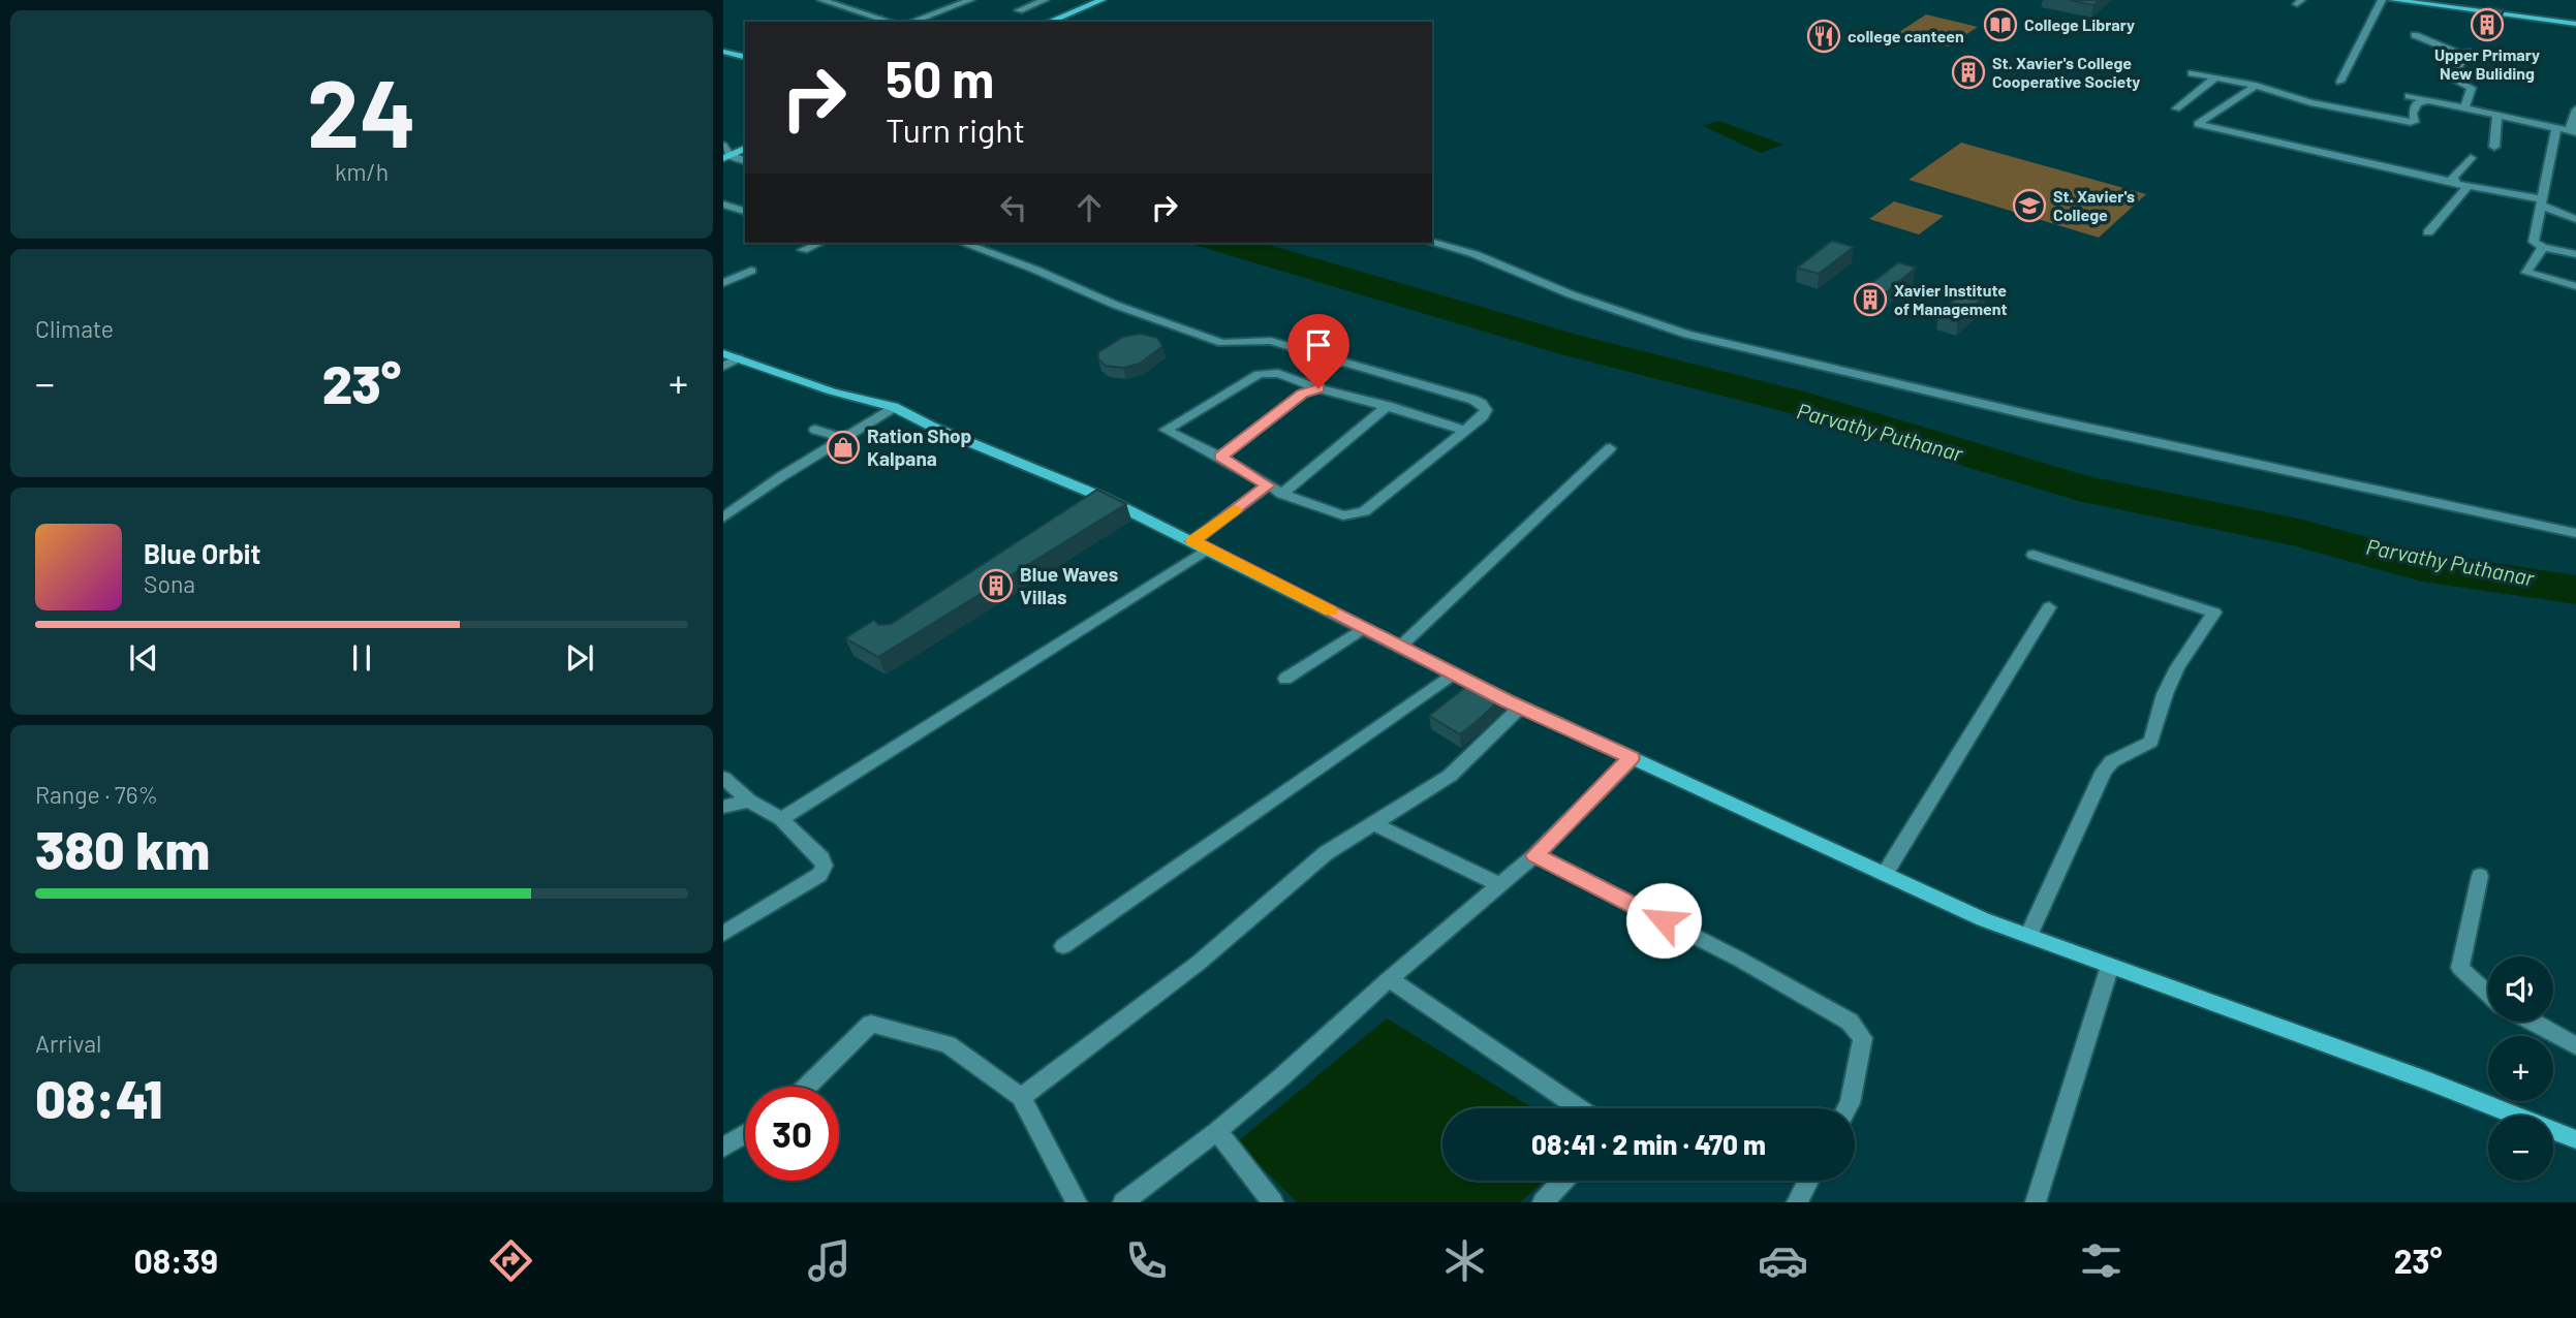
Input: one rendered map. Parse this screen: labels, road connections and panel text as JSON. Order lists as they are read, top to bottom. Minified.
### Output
{"water":["Parvathy Puthanar"],"places":{"library":["College Library"],"building":["Upper Primary New Buliding","St. Xavier's College Cooperative Society","Xavier Institute of Management","Blue Waves Villas"],"restaurant":["college canteen"],"school or university":["St. Xavier's College"],"shop":["Ration Shop Kalpana"]},"page":{"tile":[["24","km/h"],"Climate",["Range · 76%","380 km"],["Arrival","08:41"]],"turn":["50 m","Turn right"],"heat":["−","23°","+"],"song":["Blue Orbit","Sona"],"map_buttons":["+","−"],"limit":"30","trip":"08:41 · 2 min · 470 m","tabs":["08:39","23°"]}}
